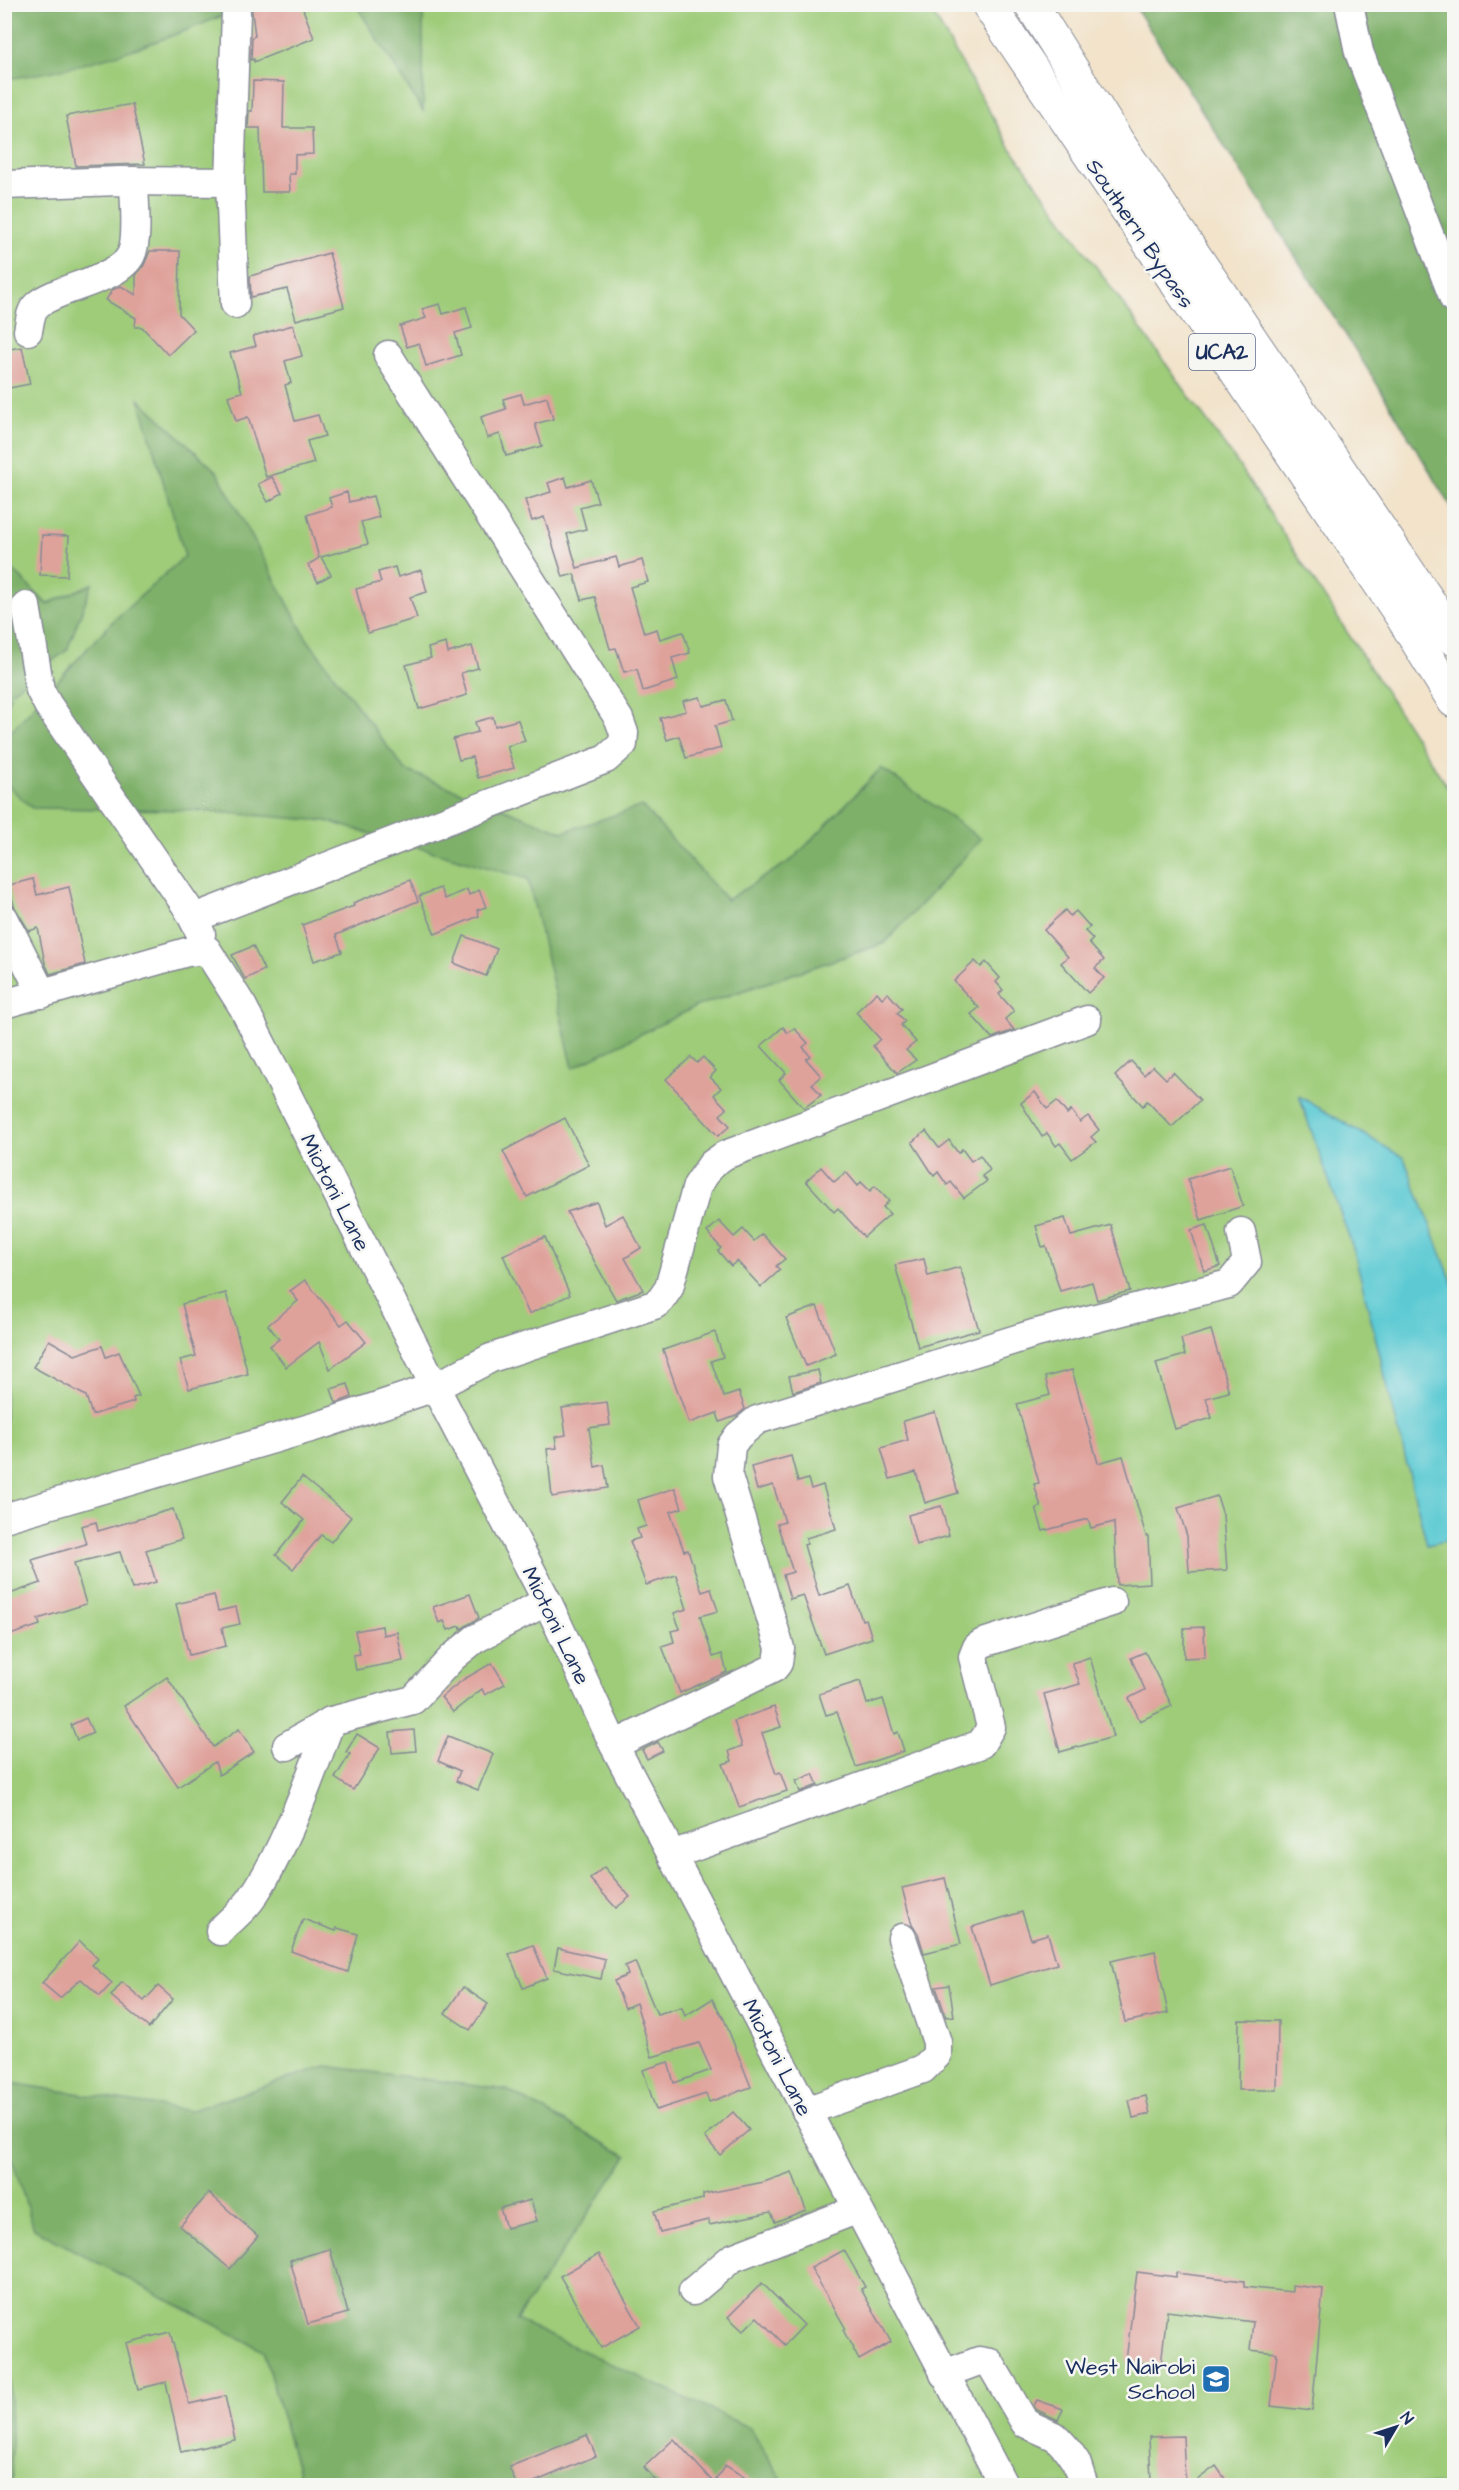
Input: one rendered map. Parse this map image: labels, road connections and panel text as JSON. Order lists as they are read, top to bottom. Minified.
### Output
{"streets":{"highway":["Southern Bypass","UCA2"],"street":["Miotoni Lane"]},"places":{"school or university":["West Nairobi School"]},"north":"top right"}
